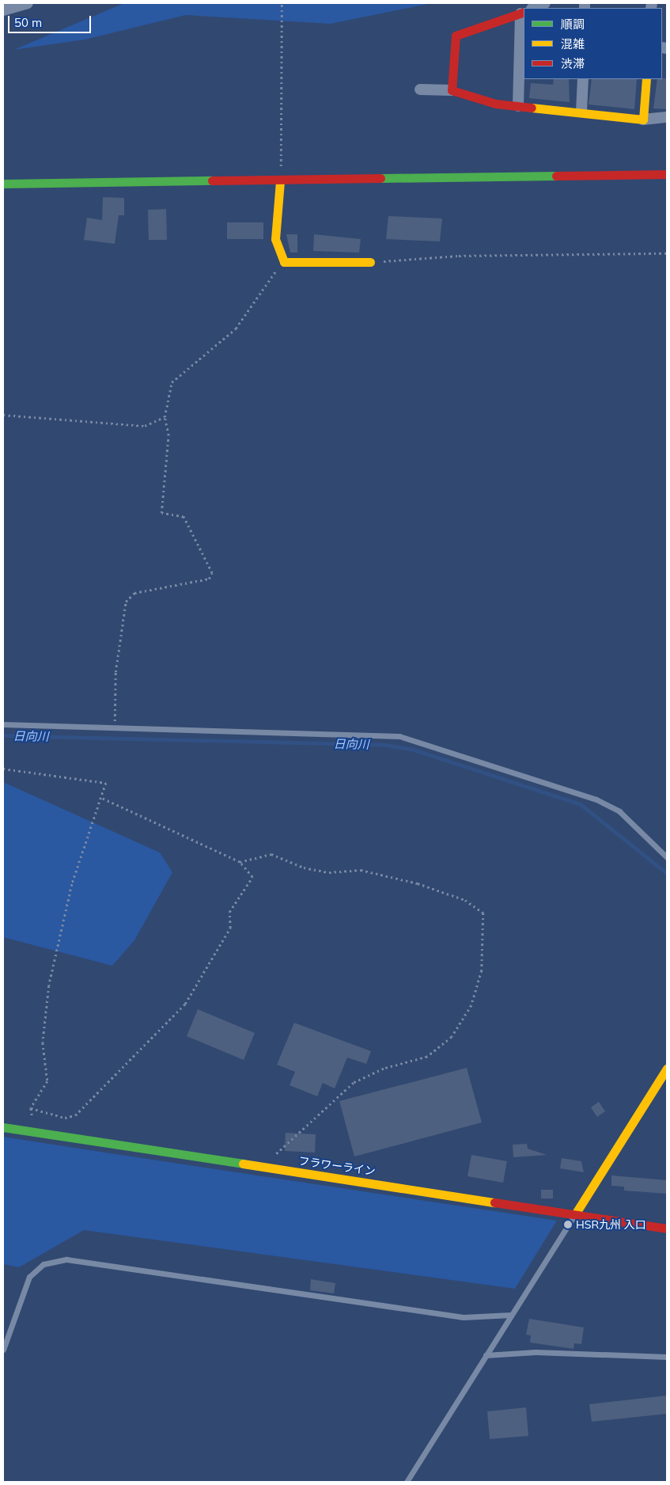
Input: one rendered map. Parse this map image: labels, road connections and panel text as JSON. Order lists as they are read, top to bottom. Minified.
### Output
{"streets":{"street":["フラワーライン"]},"water":["日向川"],"places":["HSR九州 入口"],"legend":["順調","混雑","渋滞"],"scale_bar":"50 m"}
